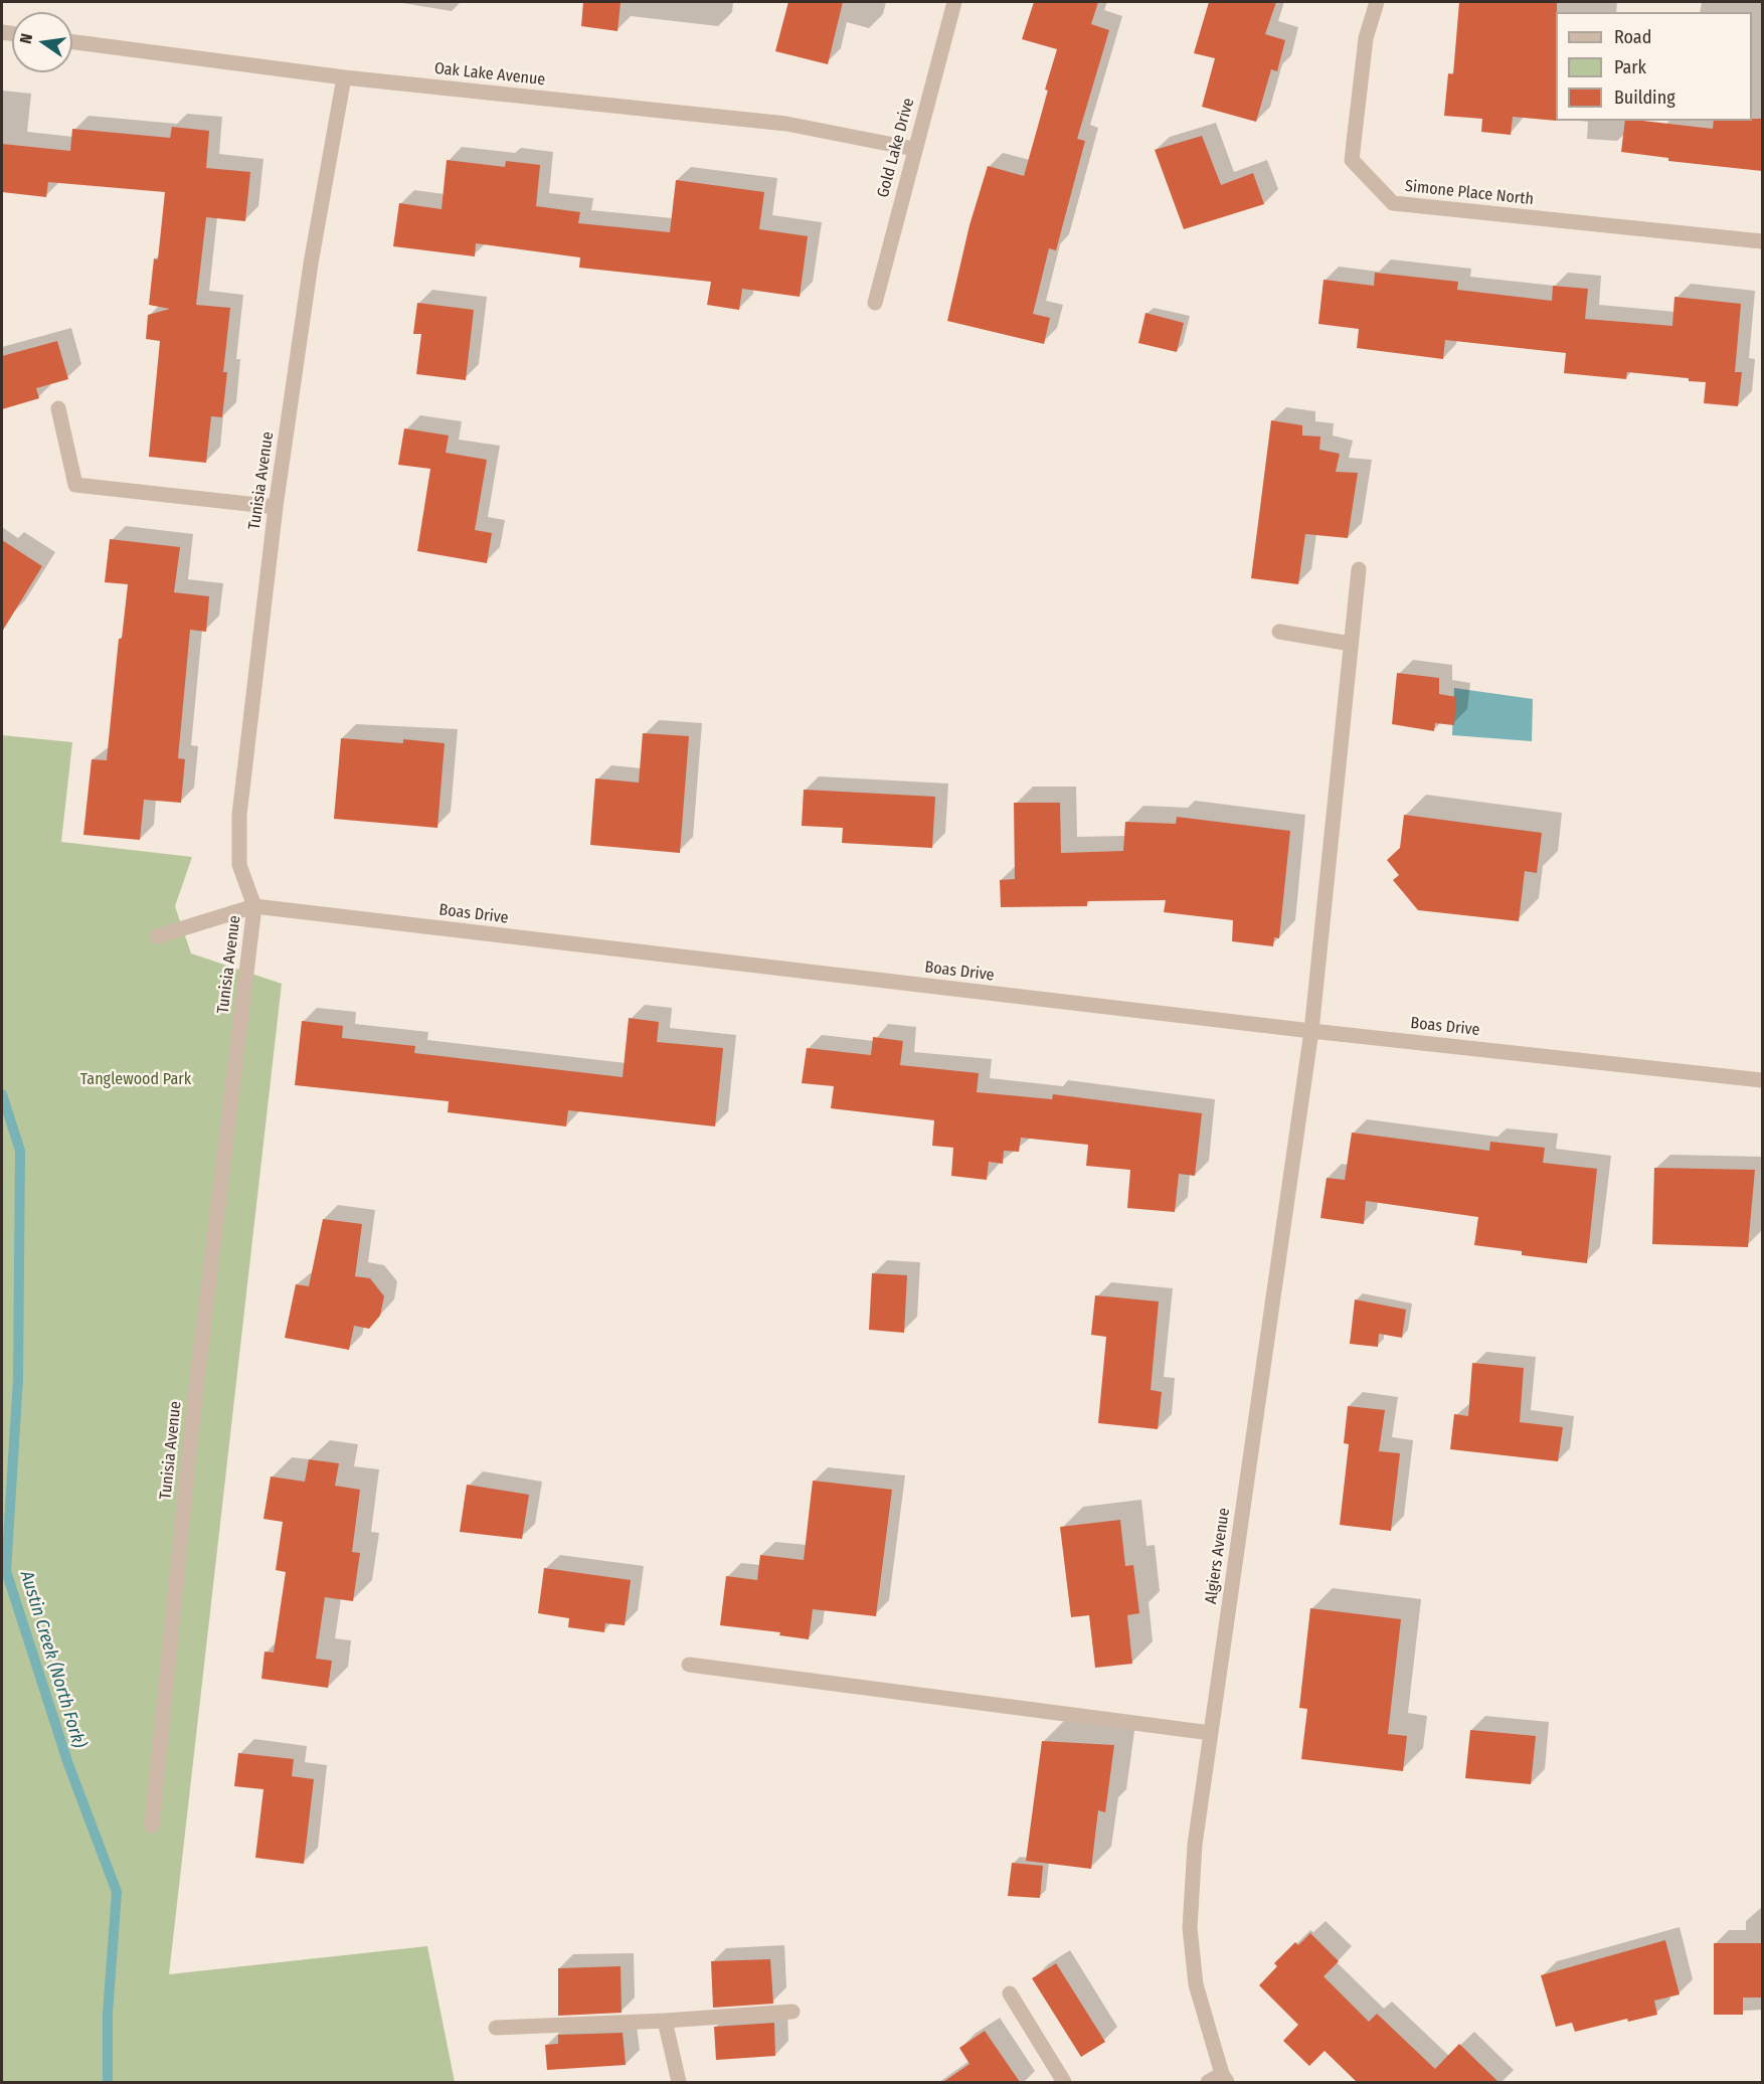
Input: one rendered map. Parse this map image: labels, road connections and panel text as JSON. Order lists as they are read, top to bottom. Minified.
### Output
{"streets":{"street":["Oak Lake Avenue","Gold Lake Drive","Simone Place North","Tunisia Avenue","Boas Drive","Algiers Avenue"]},"crossings":[["Oak Lake Avenue","Gold Lake Drive"],["Oak Lake Avenue","Tunisia Avenue"],["Tunisia Avenue","Boas Drive"],["Boas Drive","Algiers Avenue"]],"water":["Austin Creek (North Fork)"],"parks":["Tanglewood Park"],"legend":["Road","Park","Building"],"north":"left"}
